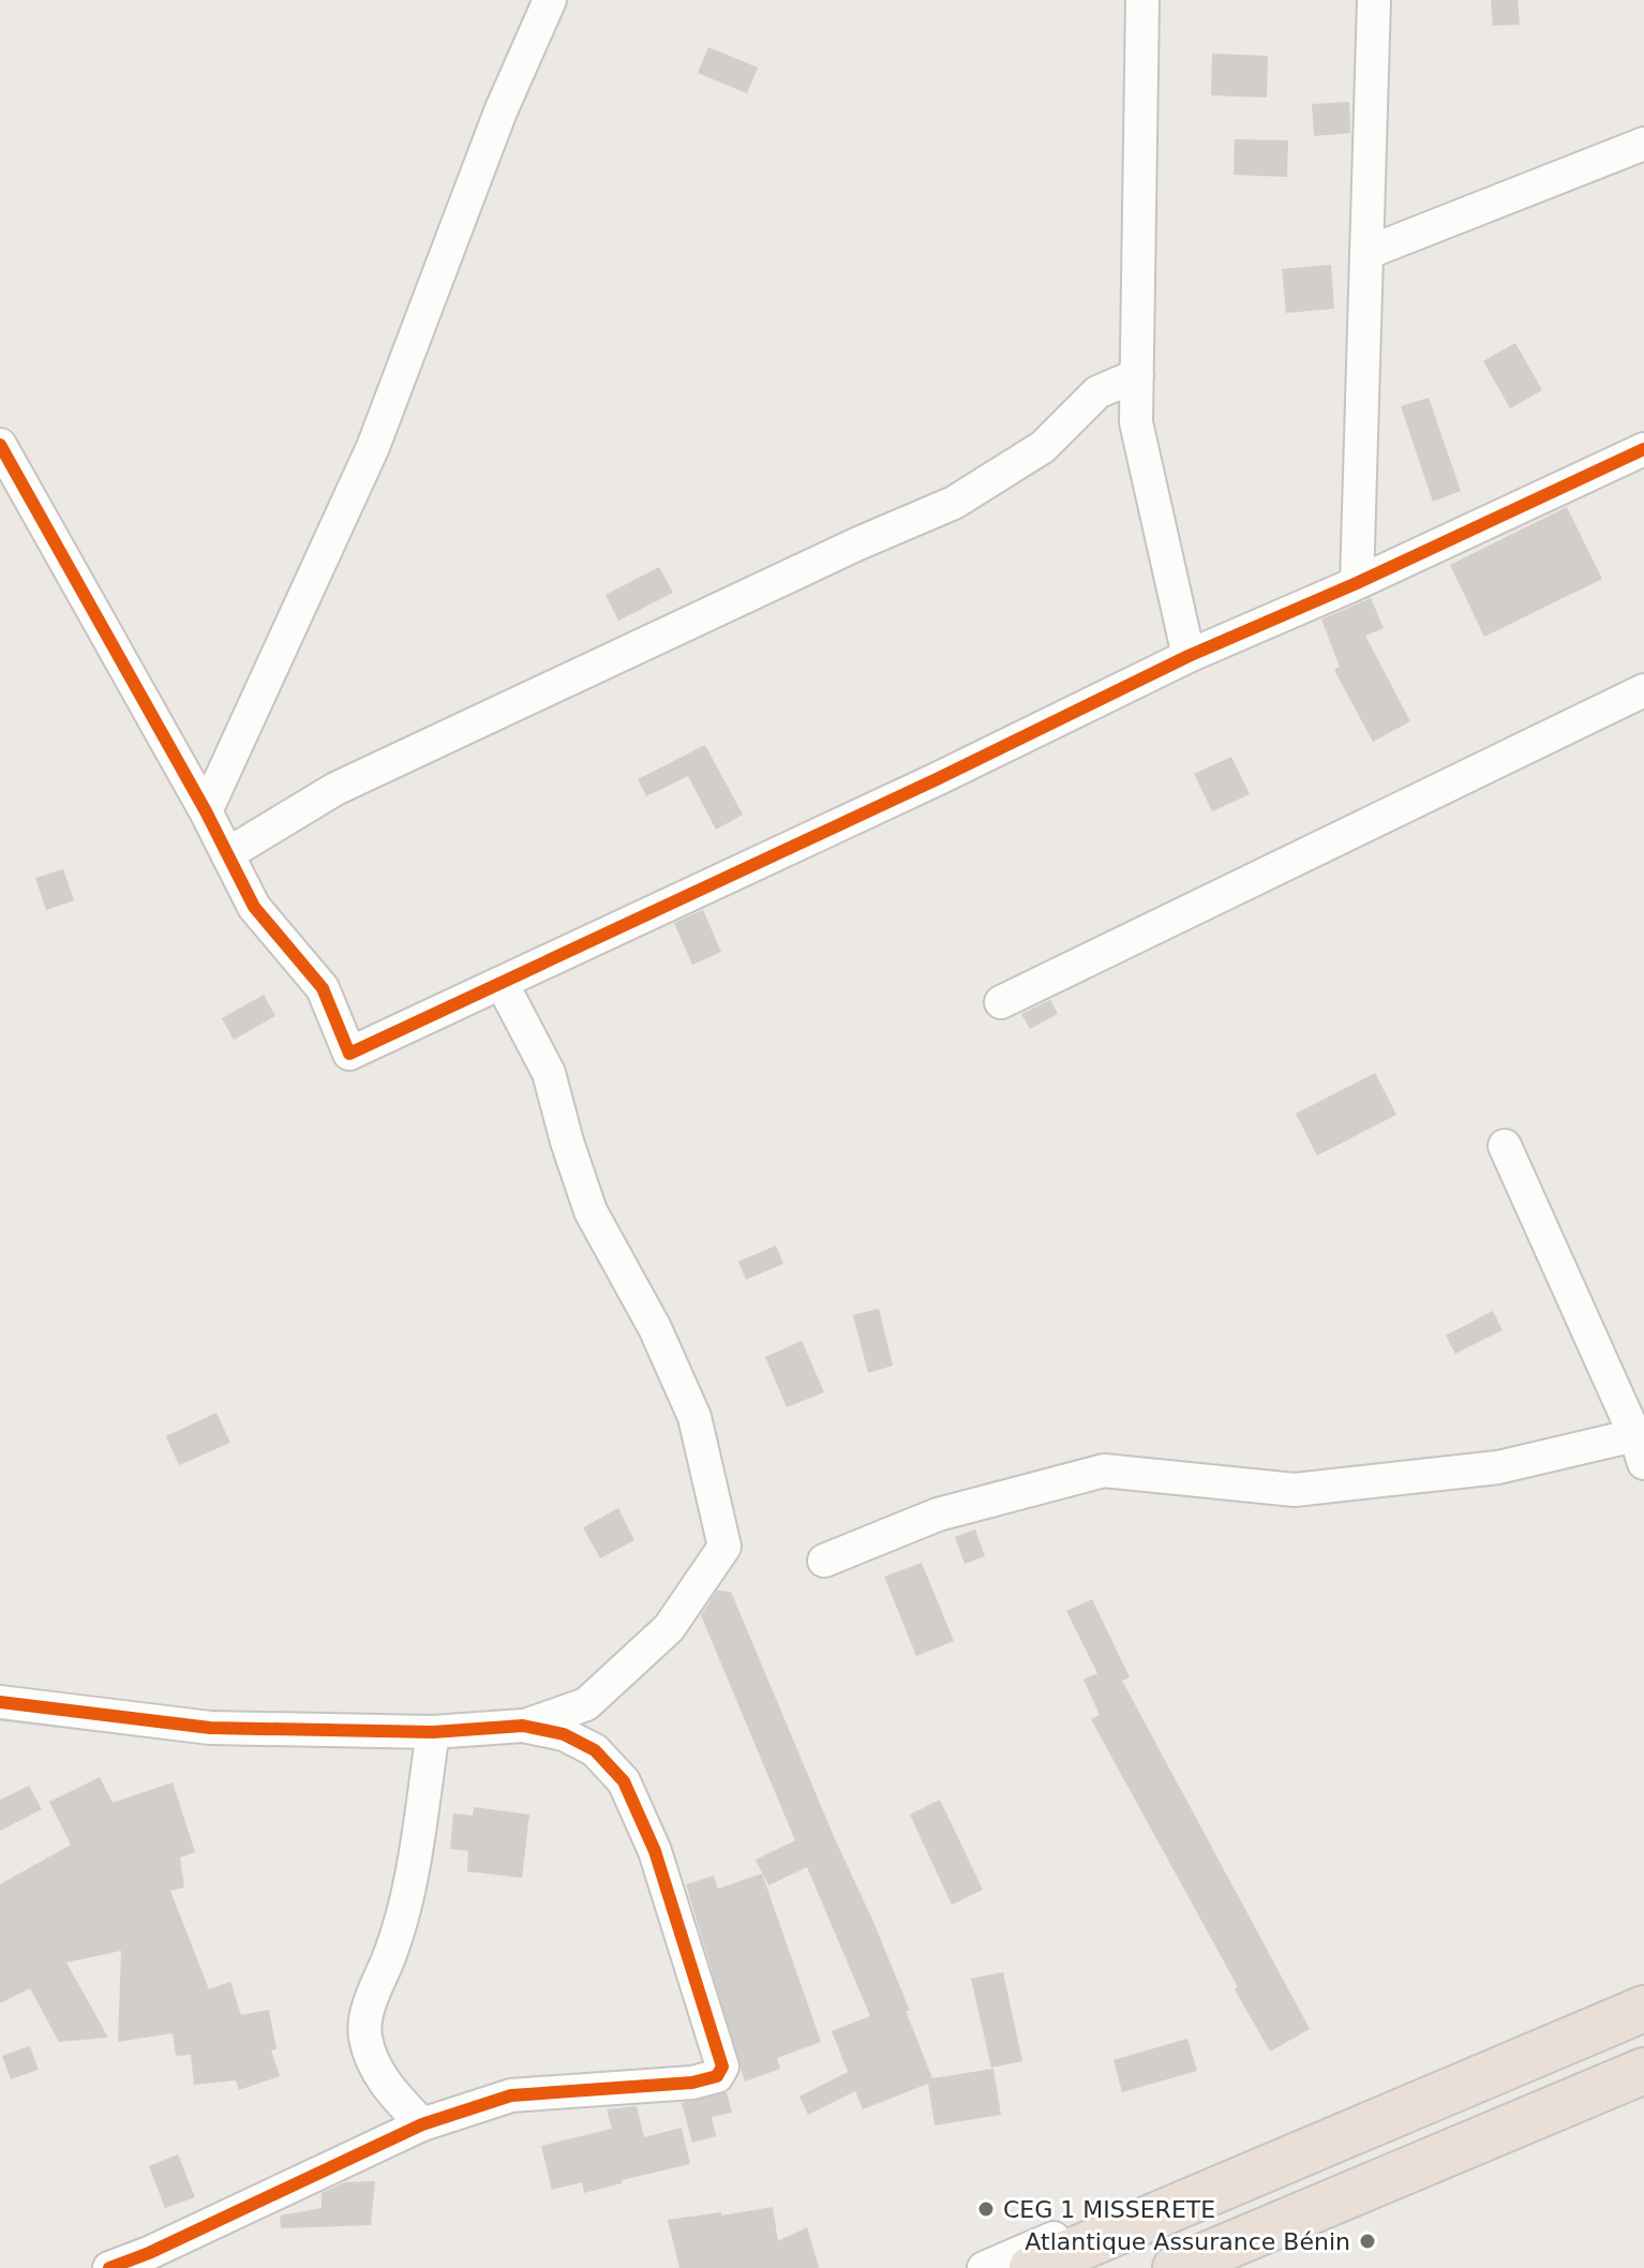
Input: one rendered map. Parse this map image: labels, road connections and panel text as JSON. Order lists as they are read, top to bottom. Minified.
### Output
{"places":["CEG 1 MISSERETE","Atlantique Assurance Bénin"]}
